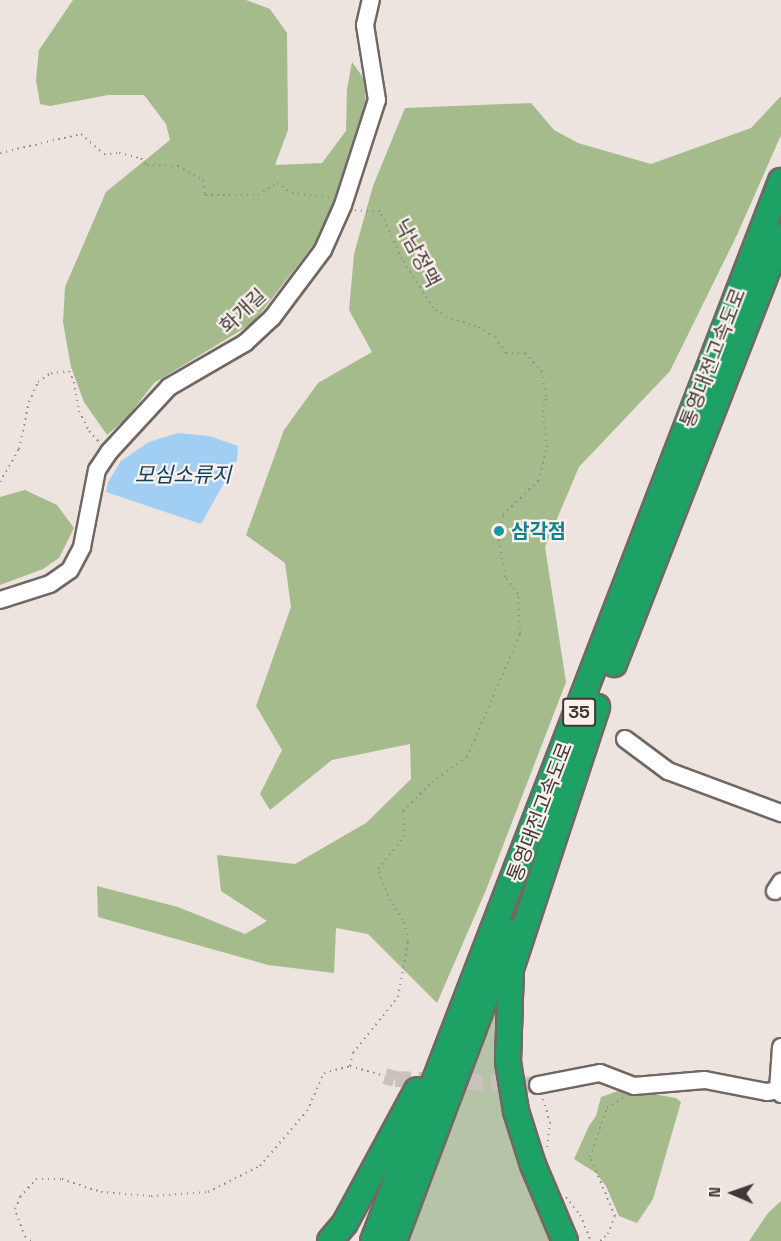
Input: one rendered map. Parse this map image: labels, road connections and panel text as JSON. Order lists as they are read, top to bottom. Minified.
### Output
{"streets":{"highway":["통영대전고속도로","35"],"street":["화개길"],"path":["낙남정맥"]},"crossings":[["낙남정맥","화개길"]],"water":["모심소류지"],"places":["삼각점"],"north":"left"}
